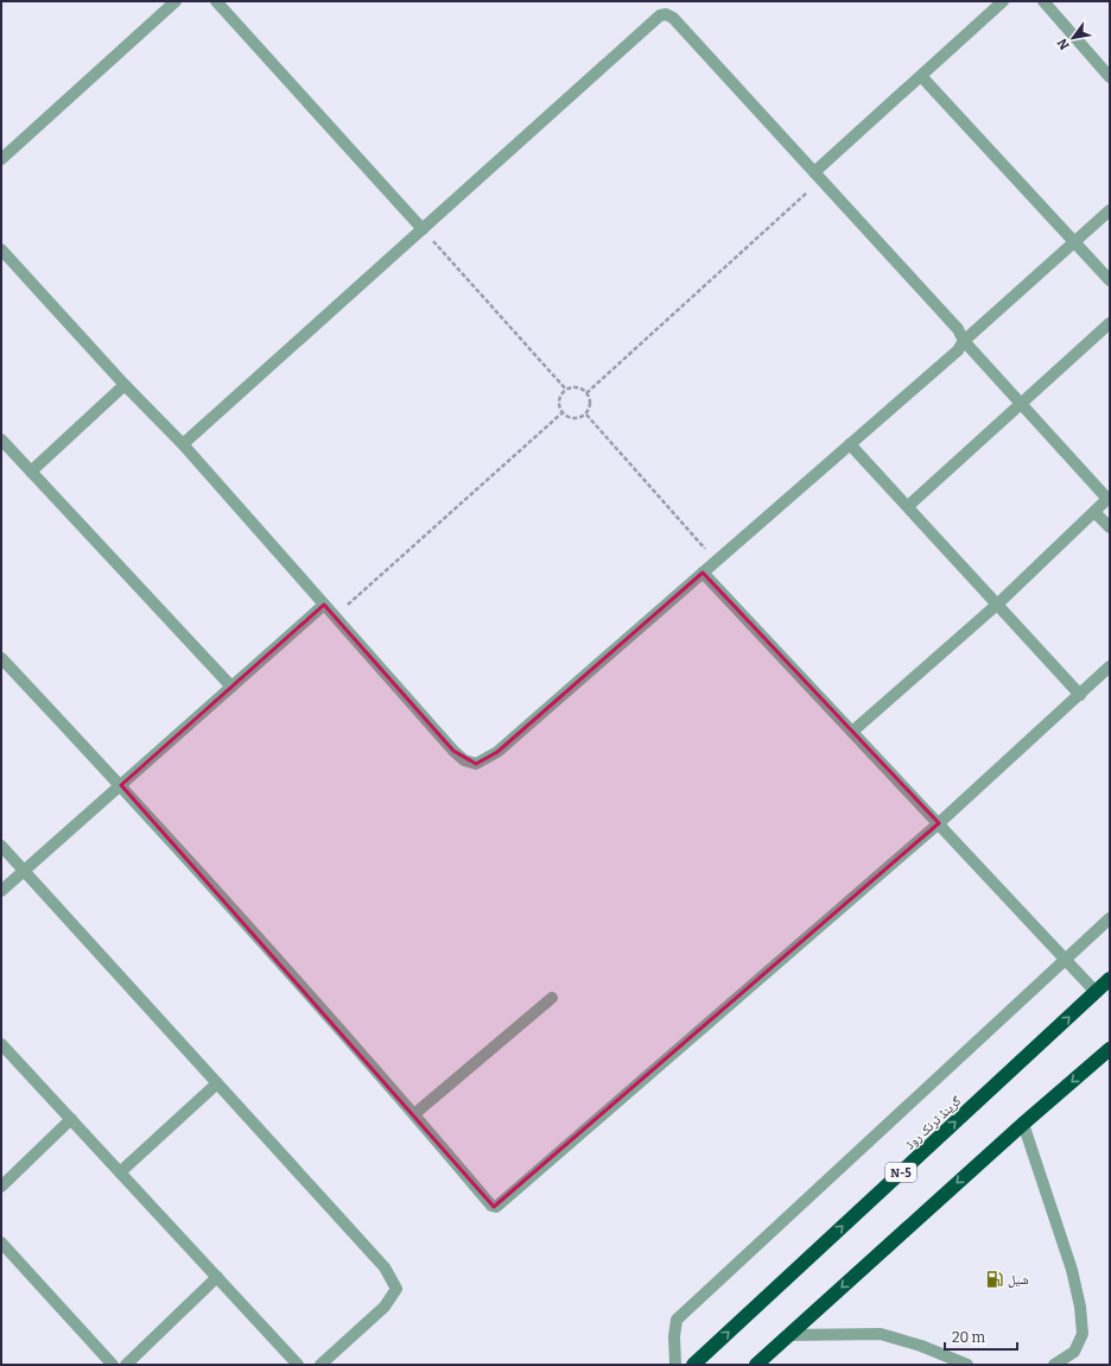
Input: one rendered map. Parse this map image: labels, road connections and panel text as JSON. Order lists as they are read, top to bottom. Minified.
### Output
{"streets":{"highway":["گرینڈ ٹرنک روڈ","N-5"]},"places":{"fuel station":["شیل"]},"scale_bar":"20 m","north":"bottom left"}
